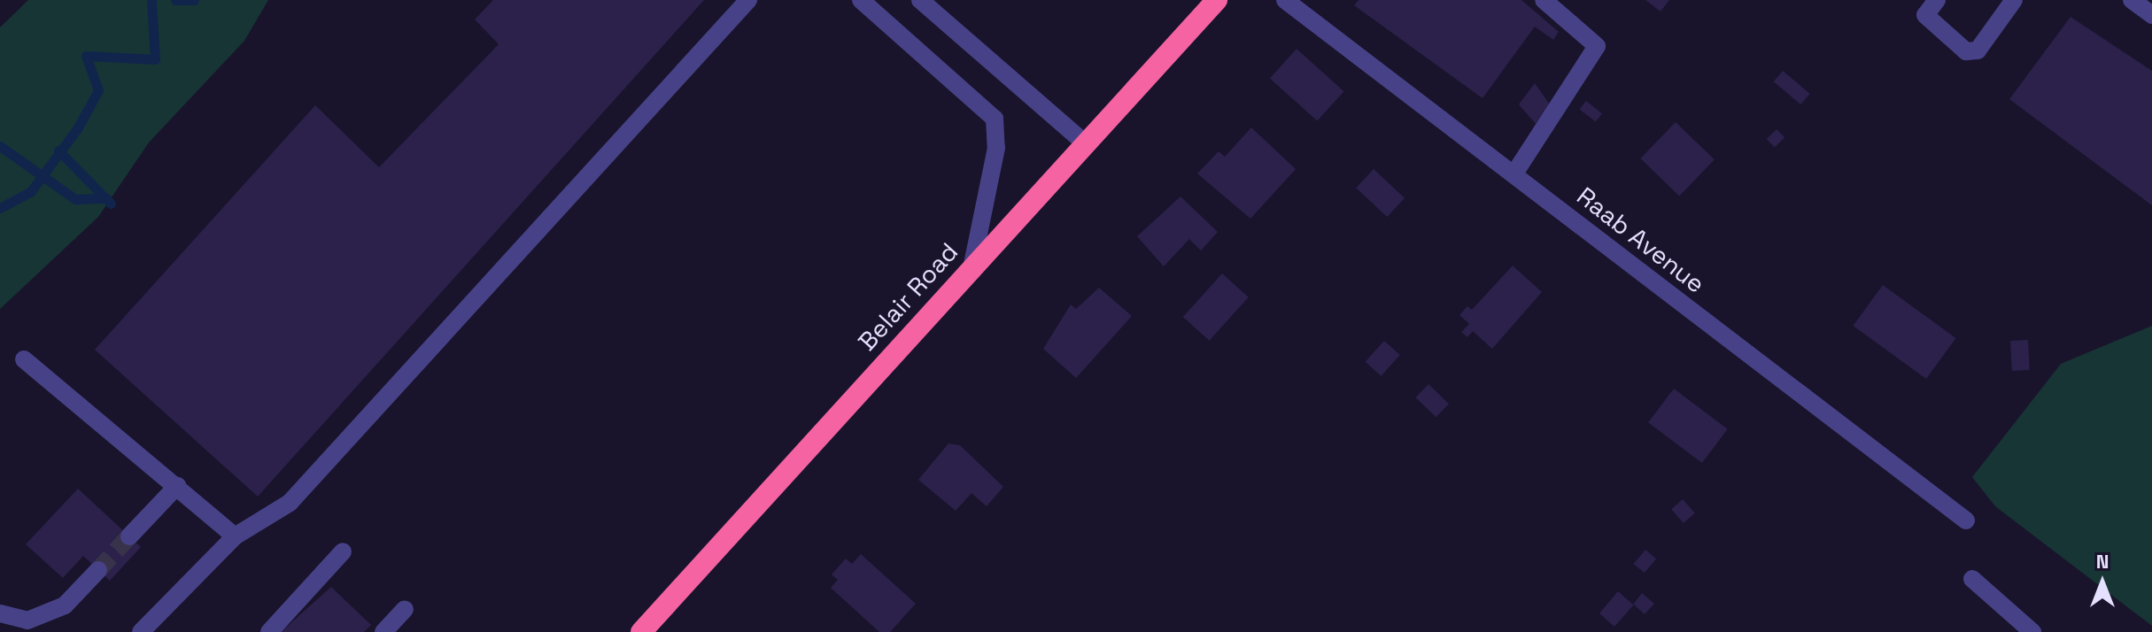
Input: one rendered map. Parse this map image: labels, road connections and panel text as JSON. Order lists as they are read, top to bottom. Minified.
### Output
{"streets":{"highway":["Belair Road"],"street":["Raab Avenue"]},"north":"top"}
